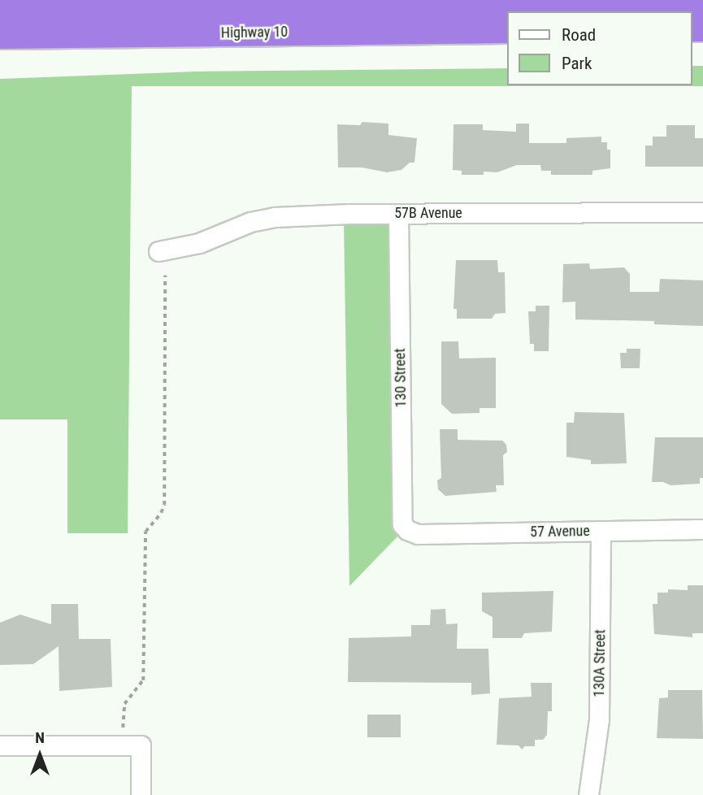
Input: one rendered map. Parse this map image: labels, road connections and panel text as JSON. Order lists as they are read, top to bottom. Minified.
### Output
{"streets":{"highway":["Highway 10"],"street":["57B Avenue","130 Street","57 Avenue","130A Street"]},"crossings":[["57B Avenue","130 Street"],["130 Street","57 Avenue"],["57 Avenue","130A Street"]],"legend":["Road","Park"],"north":"top"}
